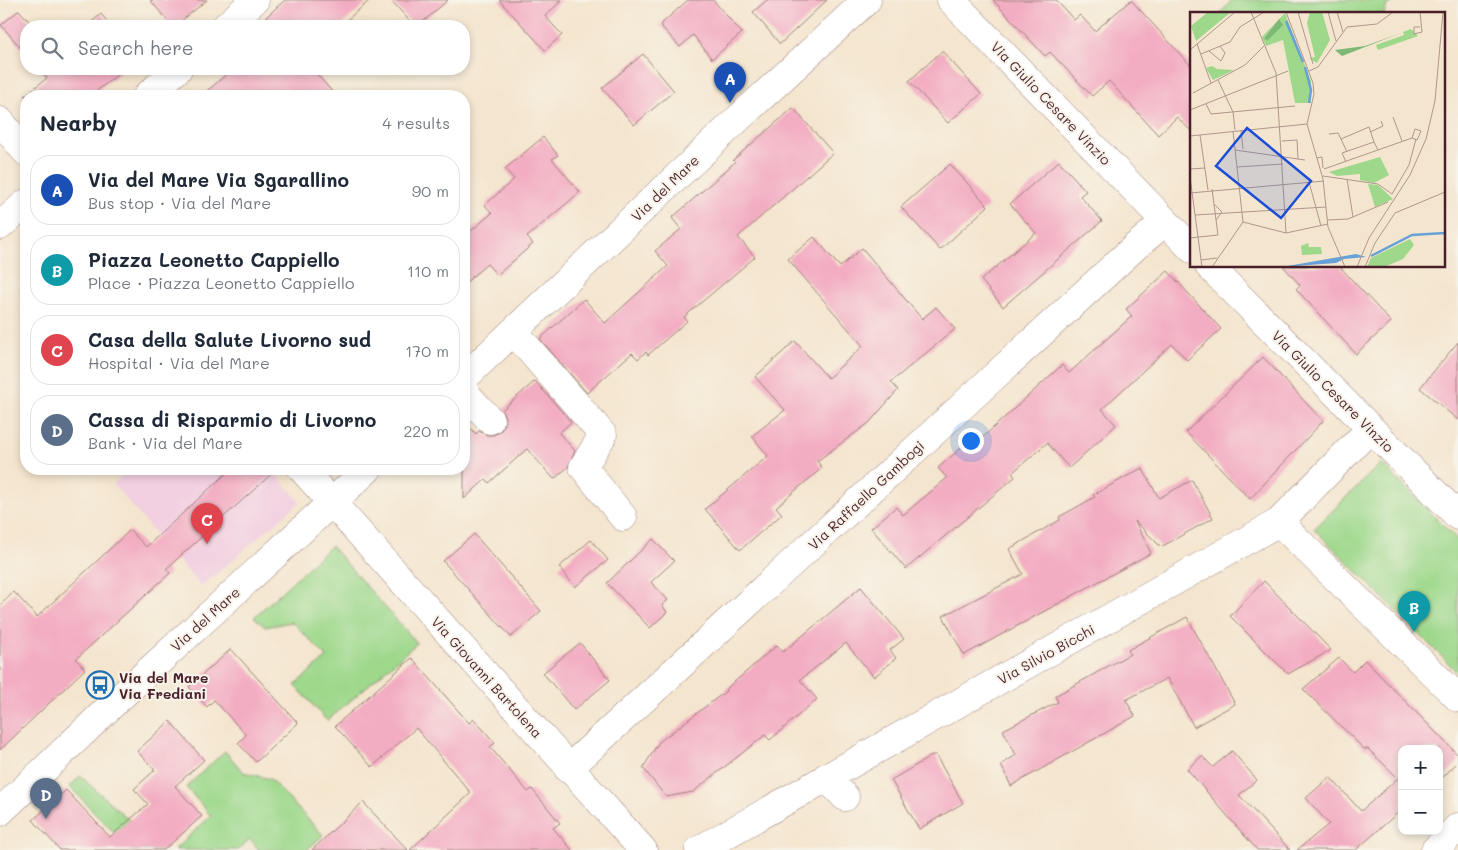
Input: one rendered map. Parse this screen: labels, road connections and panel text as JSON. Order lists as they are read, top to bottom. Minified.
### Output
{"streets":{"street":["Via Giulio Cesare Vinzio","Via del Mare","Via Raffaello Gambogi","Via Silvio Bicchi","Via Giovanni Bartolena"]},"crossings":[["Via Giulio Cesare Vinzio","Via Raffaello Gambogi"],["Via Giulio Cesare Vinzio","Via Silvio Bicchi"],["Via del Mare","Via Giovanni Bartolena"],["Via Raffaello Gambogi","Via Giovanni Bartolena"]],"places":{"bus stop":["Via del Mare Via Frediani"]},"page":{"search":"Search here","pins":["A","C","B","D"],"heading":["Nearby","4 results"],"list":[{"mark":"A","name":"Via del Mare Via Sgarallino","note":"Bus stop · Via del Mare","value":"90 m"},{"mark":"B","name":"Piazza Leonetto Cappiello","note":"Place · Piazza Leonetto Cappiello","value":"110 m"},{"mark":"C","name":"Casa della Salute Livorno sud","note":"Hospital · Via del Mare","value":"170 m"},{"mark":"D","name":"Cassa di Risparmio di Livorno","note":"Bank · Via del Mare","value":"220 m"}],"map_buttons":["+","−"]}}
